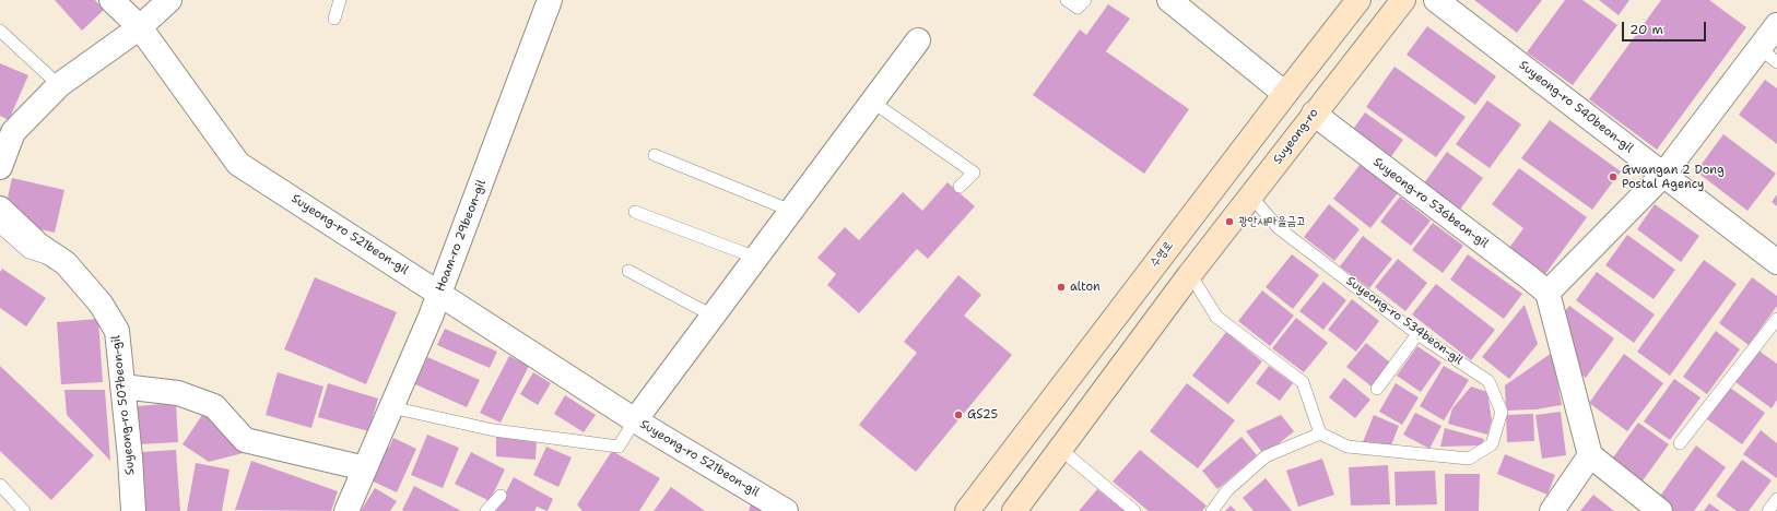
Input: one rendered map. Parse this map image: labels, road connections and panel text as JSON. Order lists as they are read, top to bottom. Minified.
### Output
{"streets":{"main road":["Suyeong-ro","수영로"],"street":["Suyeong-ro 540beon-gil","Suyeong-ro 536beon-gil","Suyeong-ro 521beon-gil","Hoam-ro 29beon-gil","Suyeong-ro 507beon-gil"],"lane":["Suyeong-ro 534beon-gil"]},"crossings":[["Suyeong-ro","Suyeong-ro 536beon-gil"],["Suyeong-ro","Suyeong-ro 534beon-gil"],["Suyeong-ro 521beon-gil","Hoam-ro 29beon-gil"]],"places":["Gwangan 2 Dong Postal Agency","광안새마을금고","alton","GS25"],"scale_bar":"20 m"}
